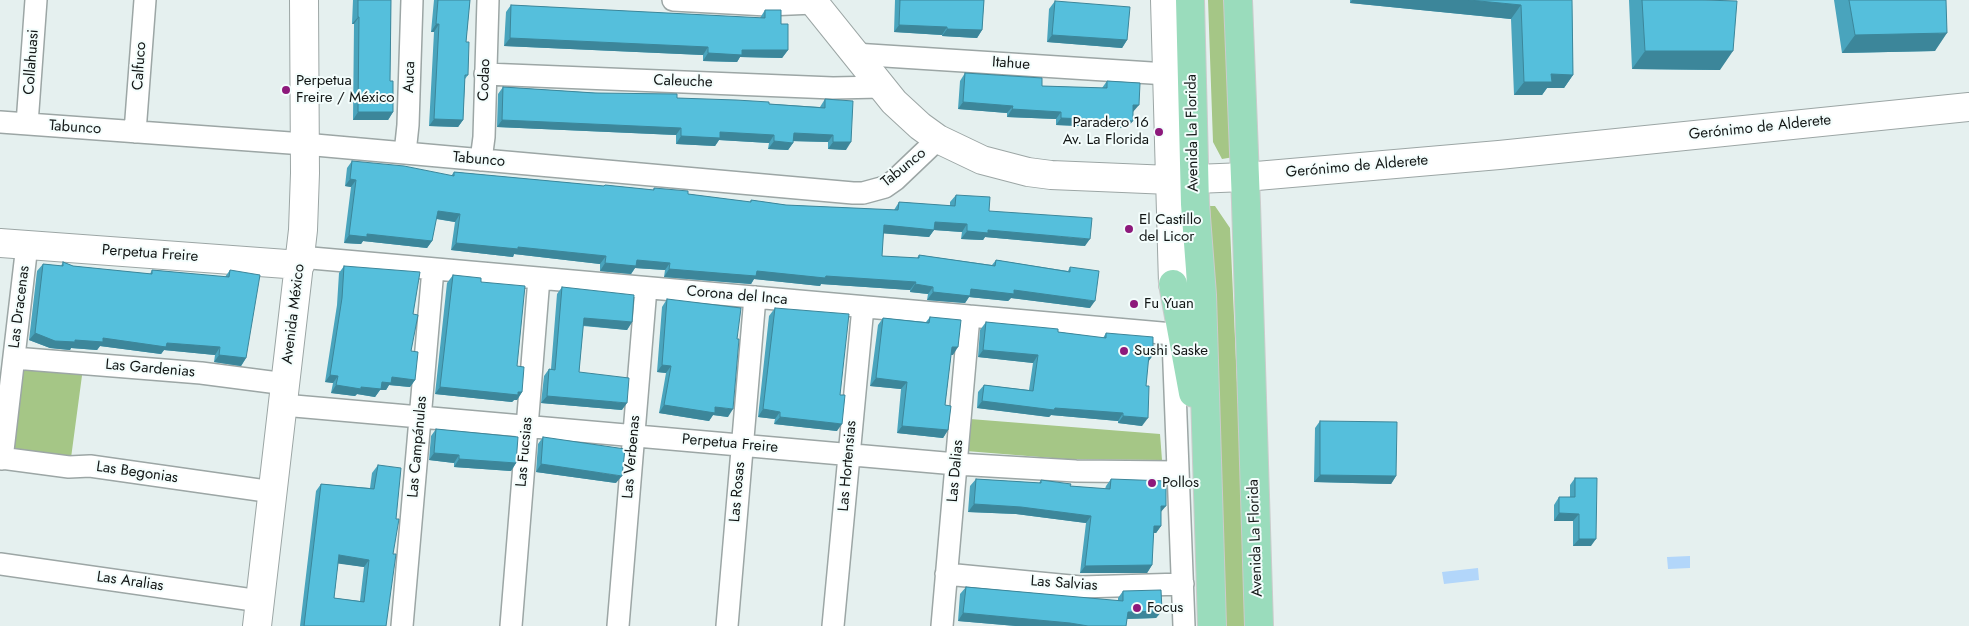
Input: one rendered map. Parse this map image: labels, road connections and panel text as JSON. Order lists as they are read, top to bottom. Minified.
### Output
{"streets":{"main road":["Avenida La Florida"],"street":["Collahuasi","Itahue","Calfuco","Auca","Codao","Caleuche","Tabunco","Gerónimo de Alderete","Perpetua Freire","Corona del Inca","Las Dracenas","Avenida México","Las Gardenias","Las Campánulas","Las Fucsias","Las Verbenas","Las Hortensias","Las Dalias","Las Begonias","Las Rosas","Las Aralias","Las Salvias"]},"crossings":[["Collahuasi","Tabunco"],["Itahue","Gerónimo de Alderete"],["Itahue","Avenida La Florida"],["Calfuco","Tabunco"],["Auca","Tabunco"],["Codao","Caleuche"],["Codao","Tabunco"],["Caleuche","Gerónimo de Alderete"],["Tabunco","Gerónimo de Alderete"],["Tabunco","Avenida México"],["Gerónimo de Alderete","Avenida La Florida"],["Avenida La Florida","Perpetua Freire"],["Avenida La Florida","Corona del Inca"],["Avenida La Florida","Las Salvias"],["Perpetua Freire","Corona del Inca"],["Perpetua Freire","Las Dracenas"],["Perpetua Freire","Avenida México"],["Perpetua Freire","Las Gardenias"],["Perpetua Freire","Las Campánulas"],["Perpetua Freire","Las Fucsias"],["Perpetua Freire","Las Verbenas"],["Perpetua Freire","Las Hortensias"],["Perpetua Freire","Las Dalias"],["Perpetua Freire","Las Rosas"],["Corona del Inca","Avenida México"],["Corona del Inca","Las Campánulas"],["Corona del Inca","Las Fucsias"],["Corona del Inca","Las Verbenas"],["Corona del Inca","Las Hortensias"],["Corona del Inca","Las Dalias"],["Corona del Inca","Las Rosas"],["Las Dracenas","Las Gardenias"],["Las Dracenas","Las Begonias"],["Avenida México","Las Gardenias"],["Avenida México","Las Begonias"],["Avenida México","Las Aralias"],["Las Dalias","Las Salvias"]],"places":["Perpetua Freire / México","Paradero 16 Av. La Florida","El Castillo del Licor","Fu Yuan","Sushi Saske","Pollos","Focus"]}
